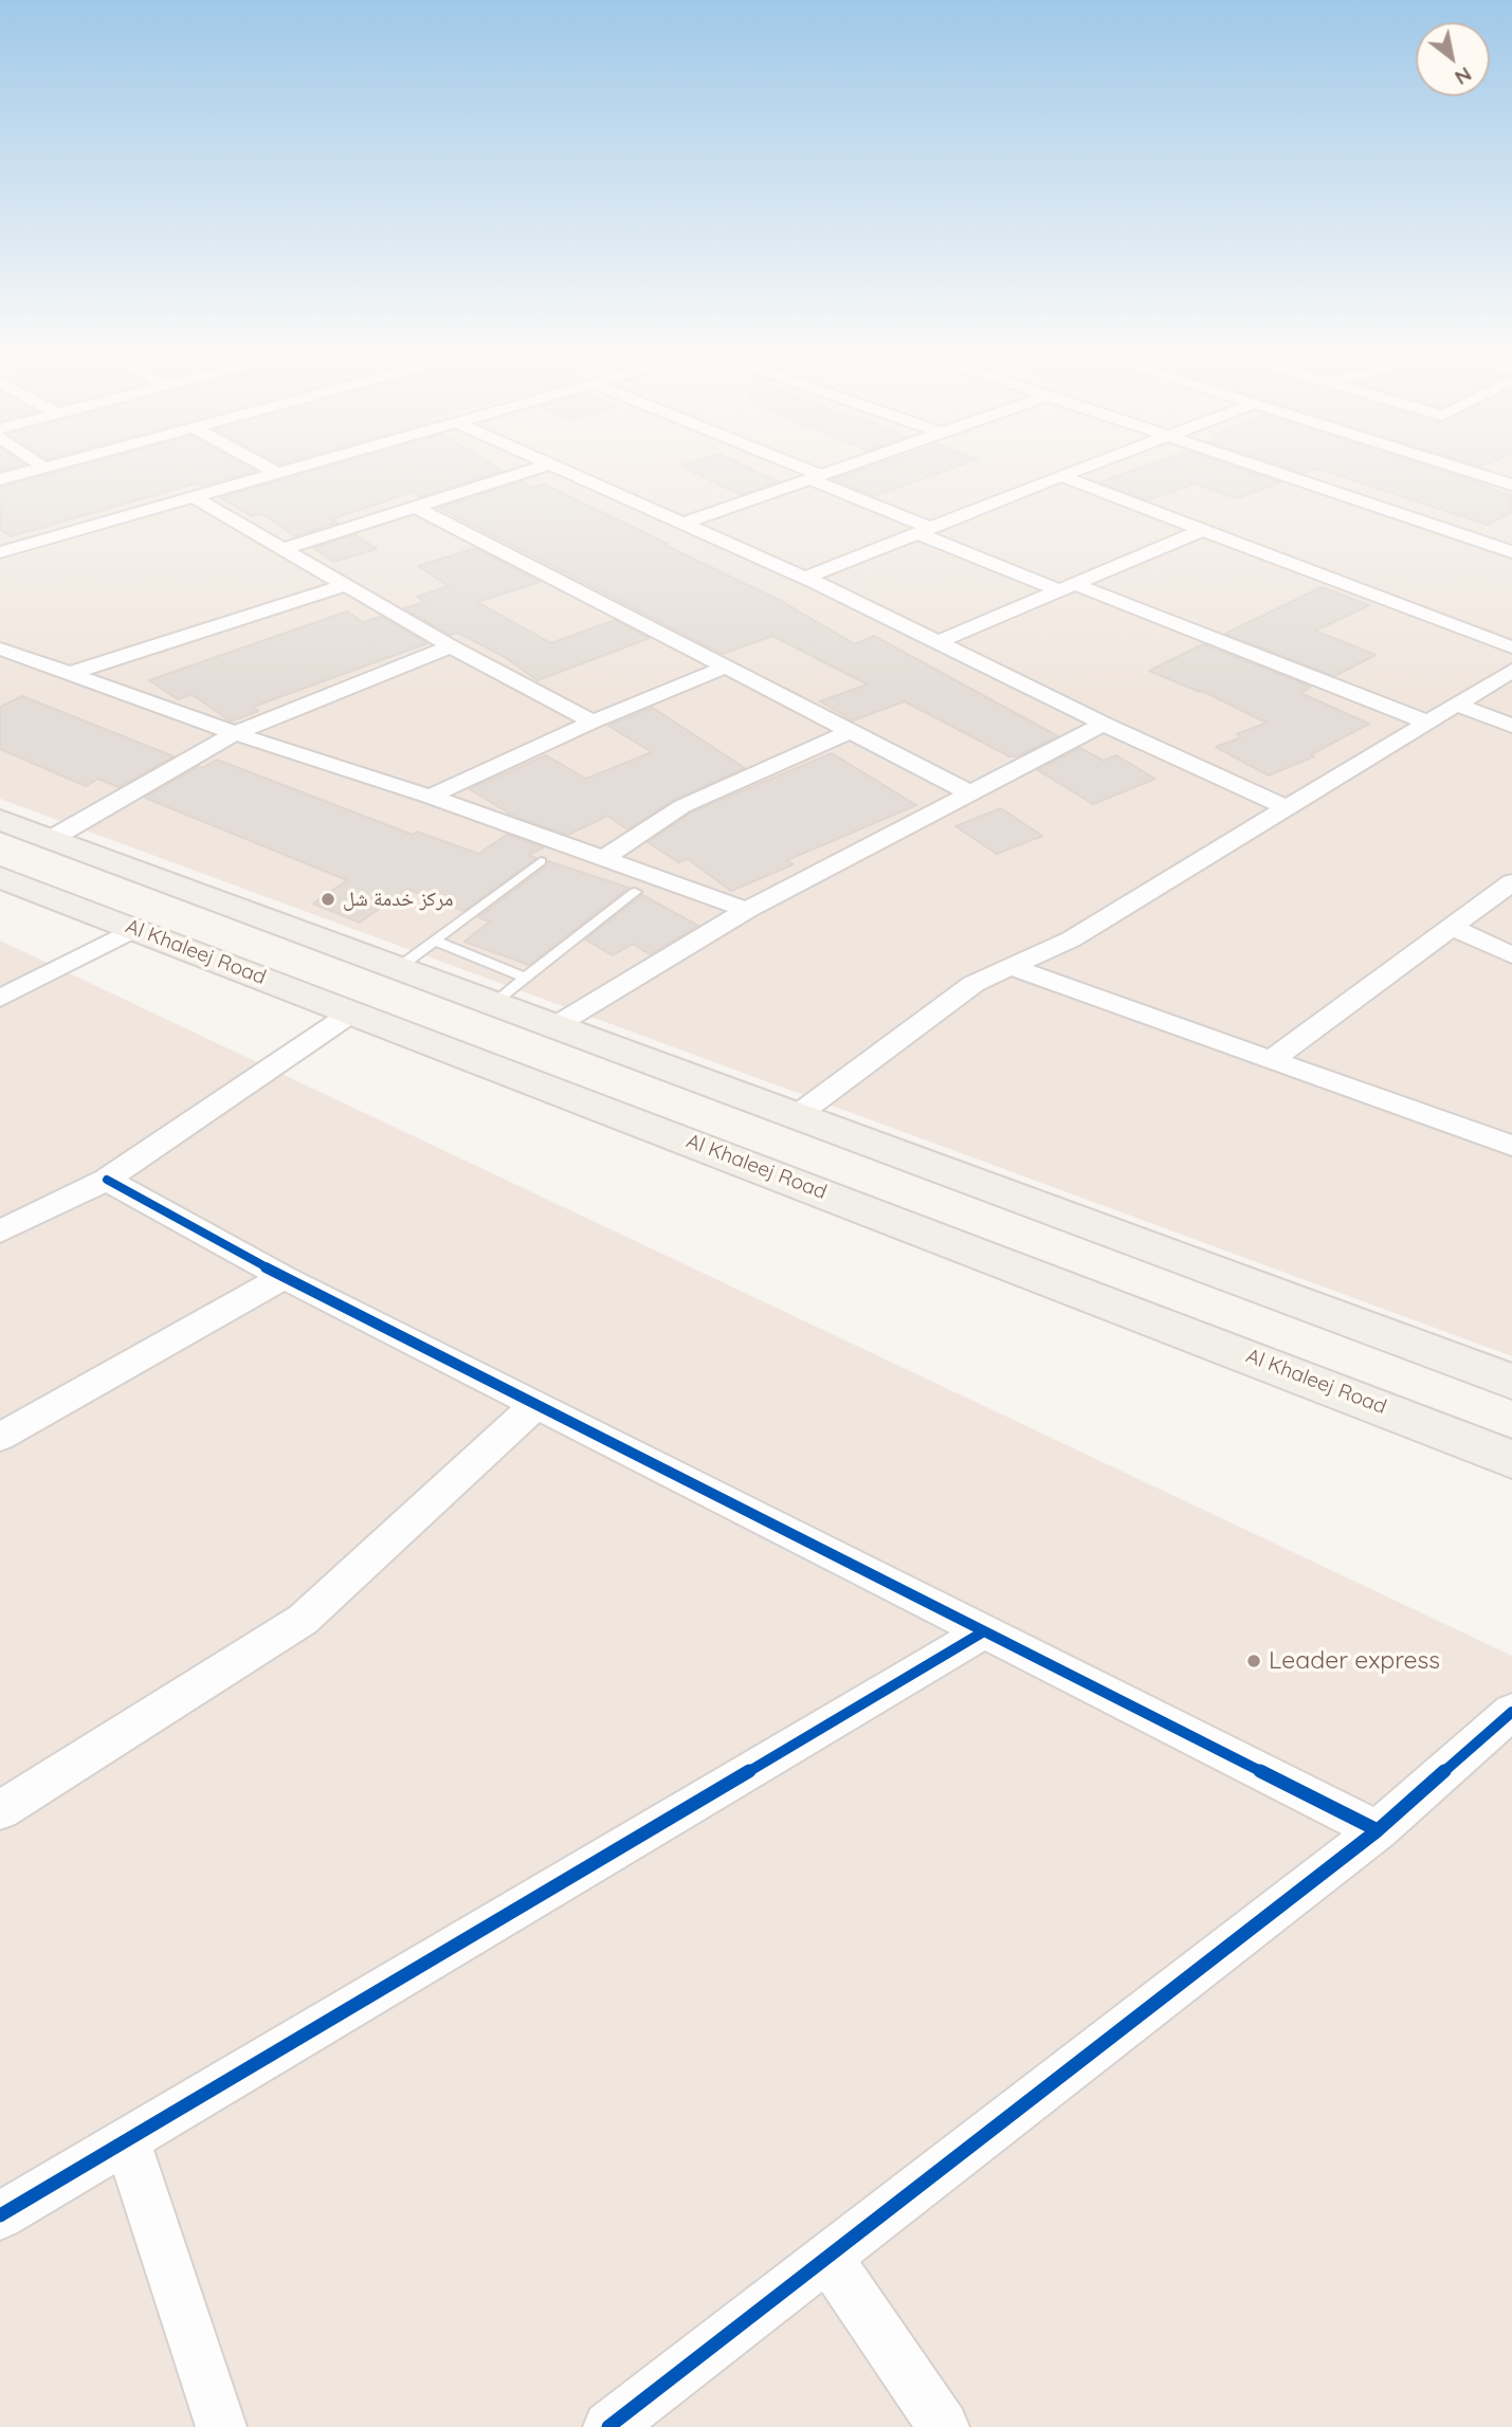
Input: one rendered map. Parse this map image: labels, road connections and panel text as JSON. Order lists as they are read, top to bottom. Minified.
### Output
{"streets":{"main road":["Al Khaleej Road"]},"places":["مركز خدمة شل","Leader express"],"north":"bottom right"}
